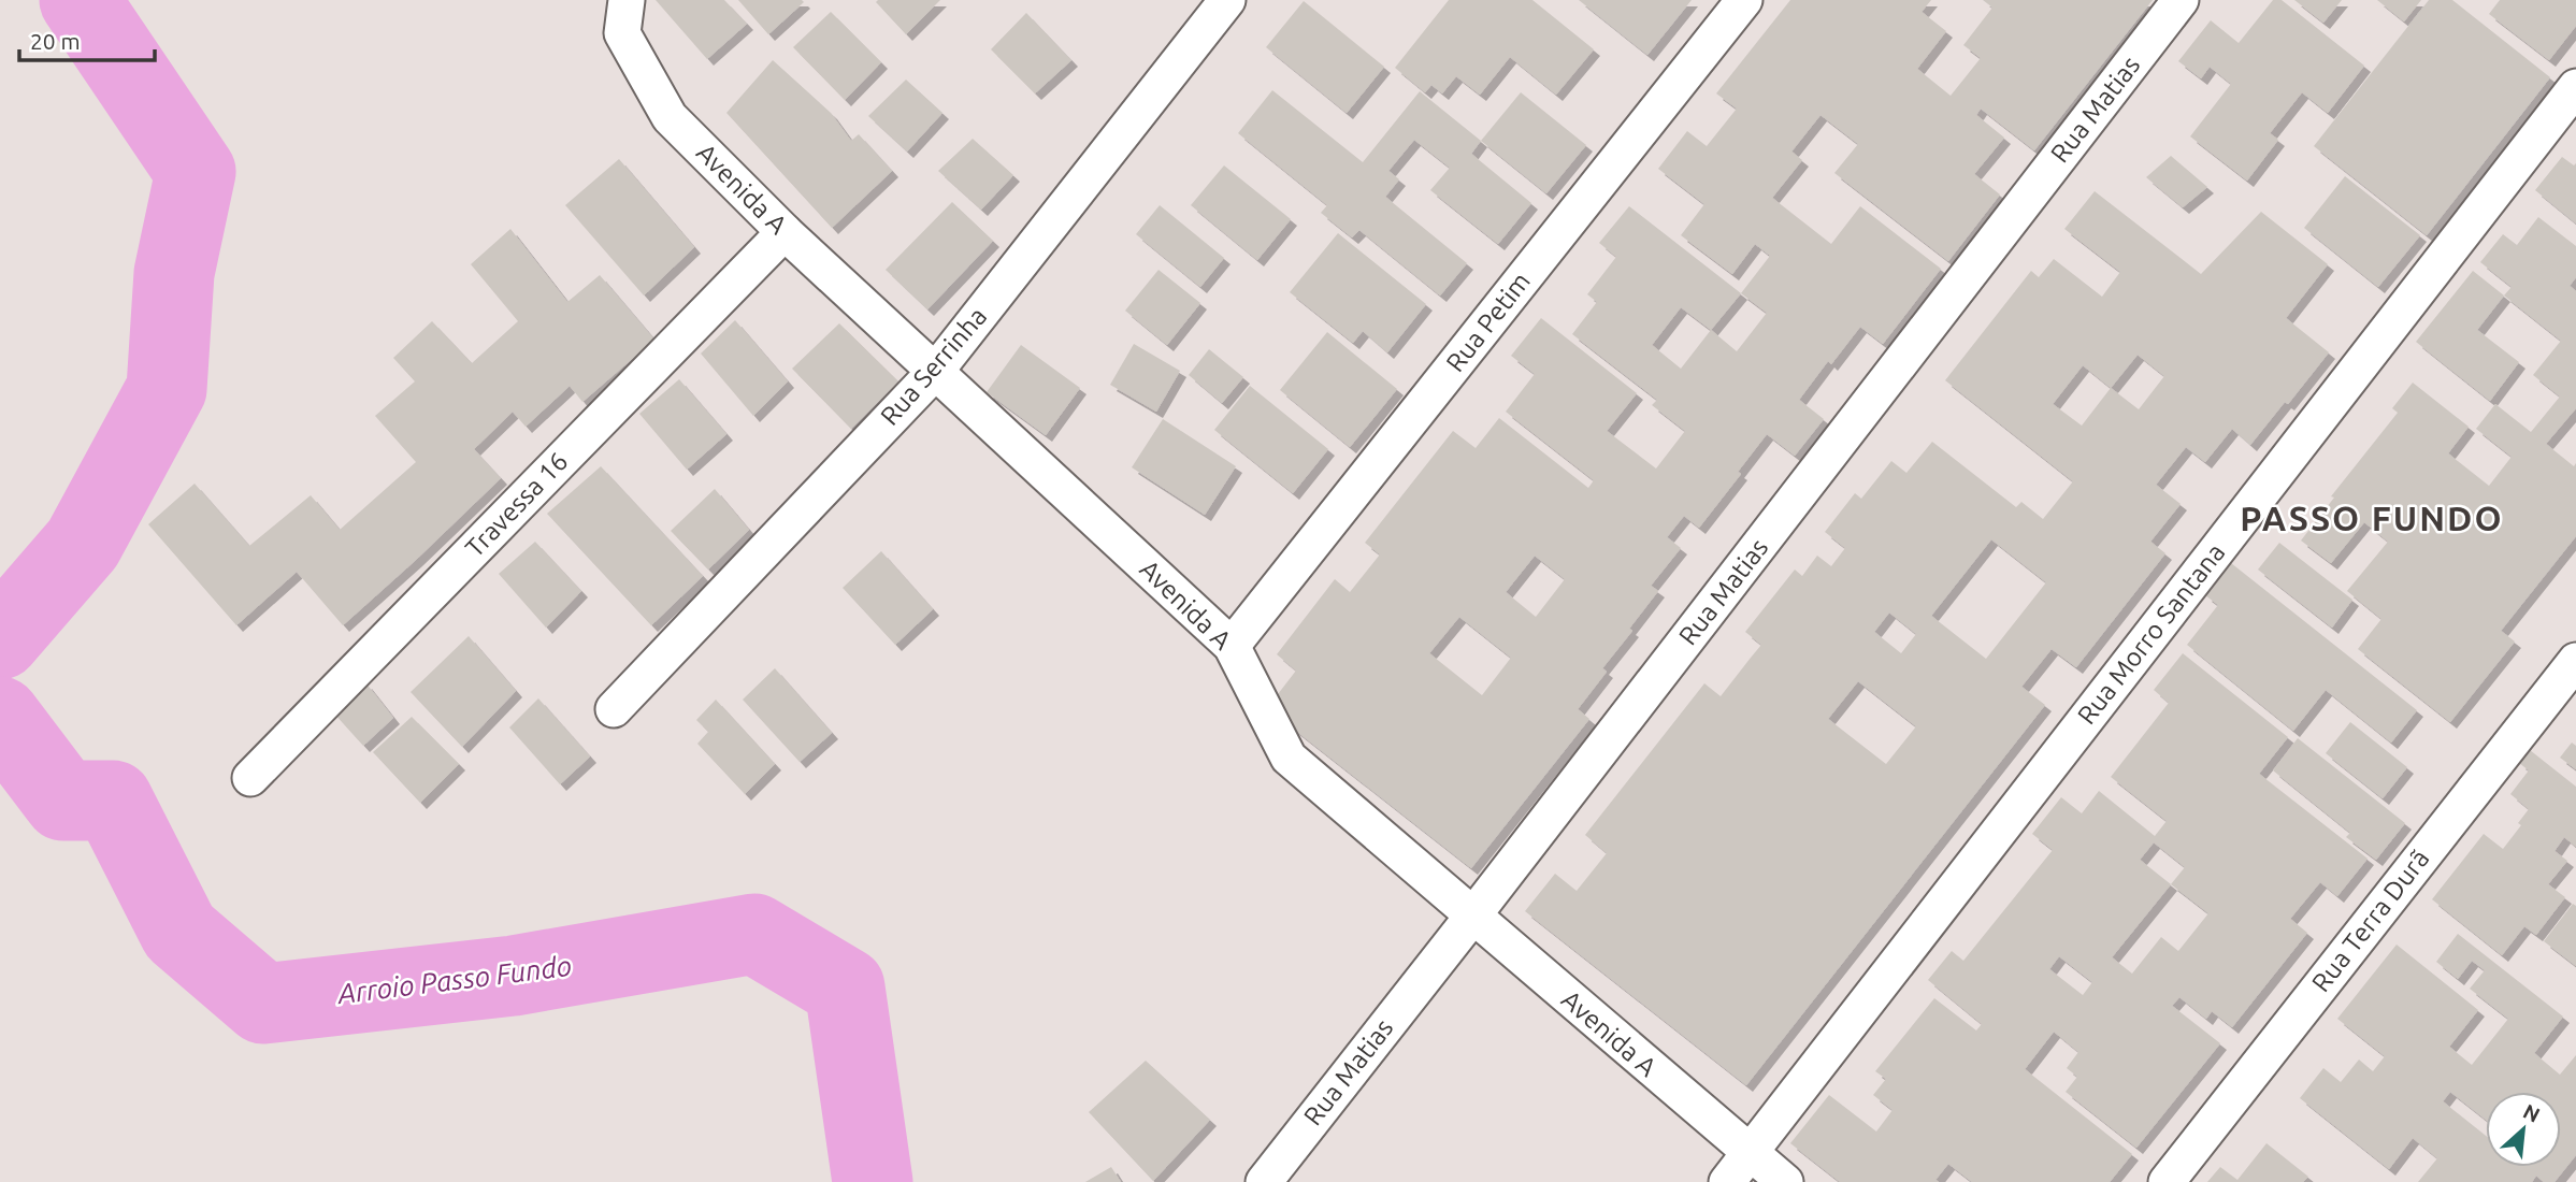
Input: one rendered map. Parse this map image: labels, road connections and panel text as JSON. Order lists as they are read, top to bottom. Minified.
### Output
{"streets":{"street":["Rua Matias","Avenida A","Rua Petim","Rua Serrinha","Travessa 16","Rua Morro Santana","Rua Terra Durã"]},"crossings":[["Rua Matias","Avenida A"],["Avenida A","Rua Petim"],["Avenida A","Rua Serrinha"],["Avenida A","Travessa 16"],["Avenida A","Rua Morro Santana"]],"districts":["PASSO FUNDO"],"water":["Arroio Passo Fundo"],"scale_bar":"20 m","north":"top right"}
